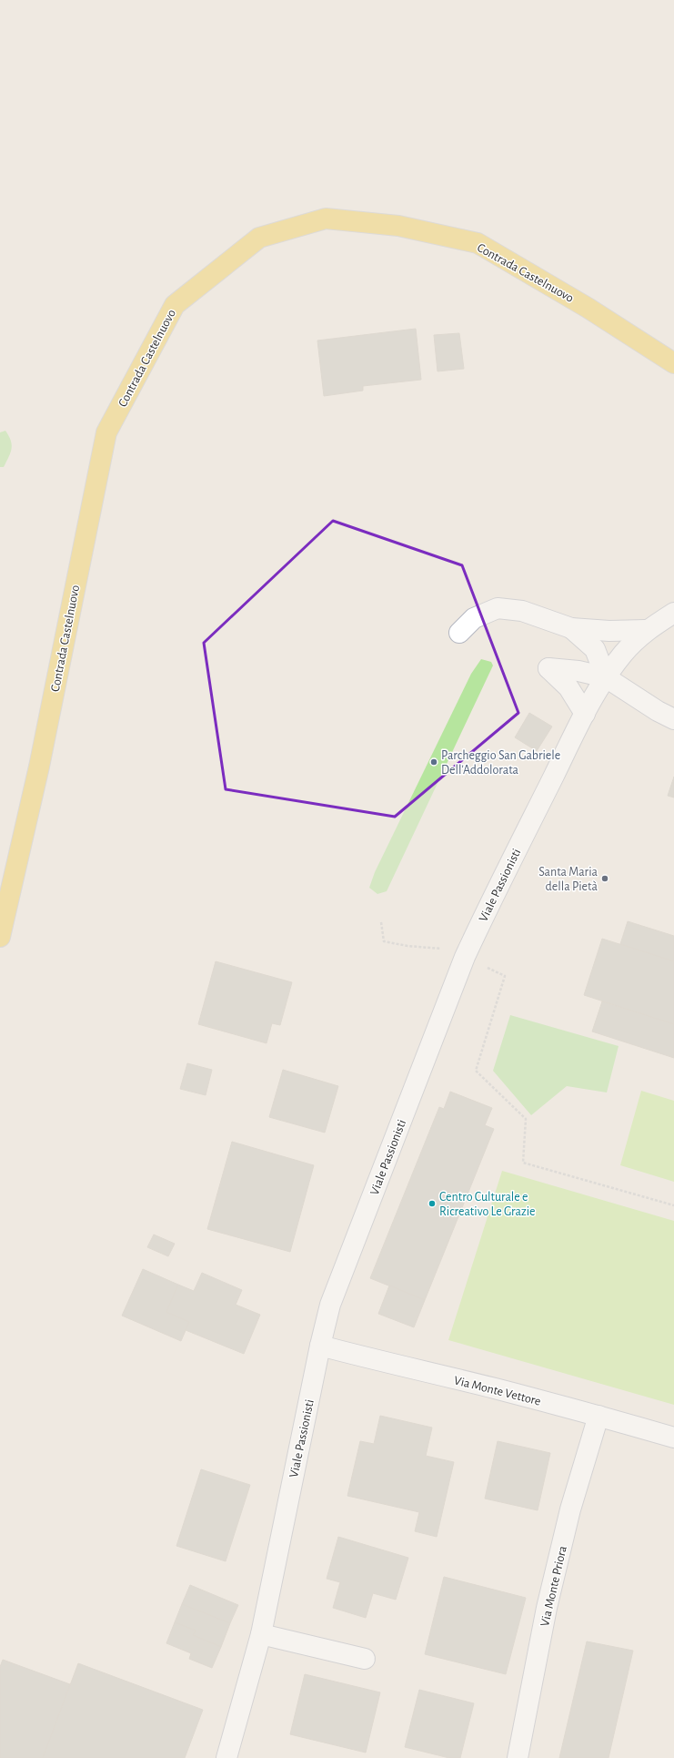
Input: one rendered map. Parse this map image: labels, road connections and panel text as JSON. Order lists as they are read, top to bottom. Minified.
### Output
{"streets":{"main road":["Contrada Castelnuovo"],"street":["Viale Passionisti","Via Monte Vettore","Via Monte Priora"]},"crossings":[["Viale Passionisti","Via Monte Vettore"],["Via Monte Vettore","Via Monte Priora"]],"places":["Parcheggio San Gabriele Dell'Addolorata","Santa Maria della Pietà","Centro Culturale e Ricreativo Le Grazie"]}
